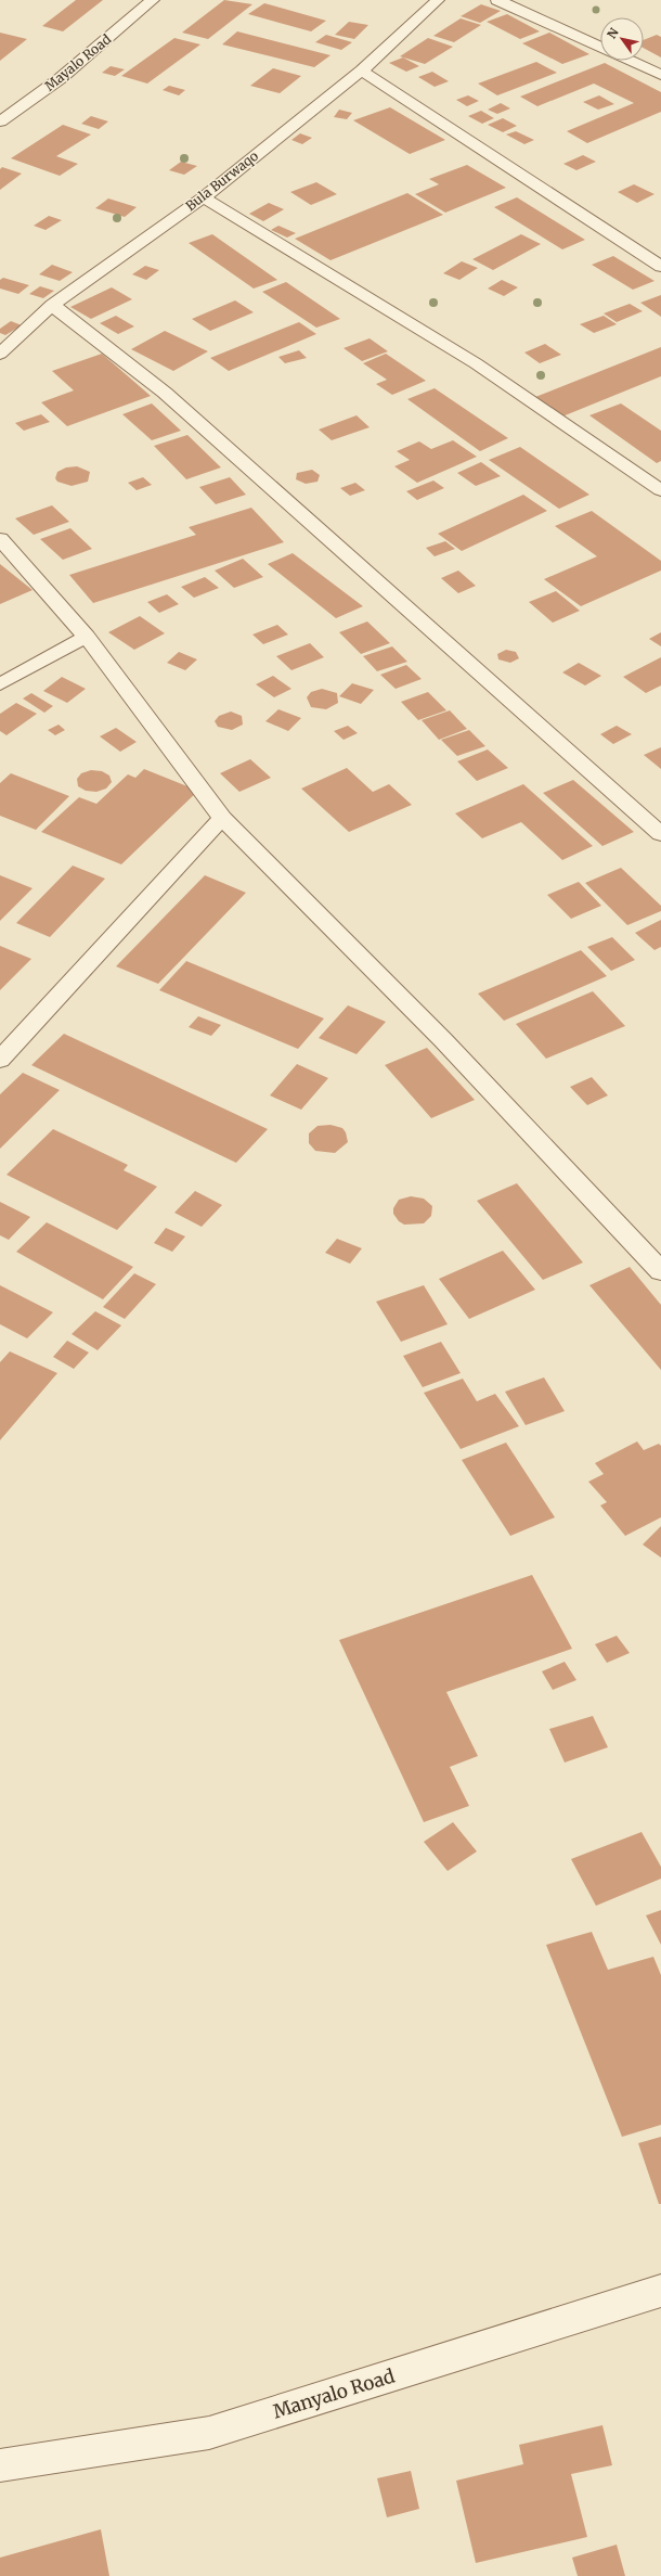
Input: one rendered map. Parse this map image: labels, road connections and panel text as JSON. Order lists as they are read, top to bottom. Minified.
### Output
{"streets":{"street":["Mayalo Road","Bula Burwaqo","Manyalo Road"]},"north":"top left"}
